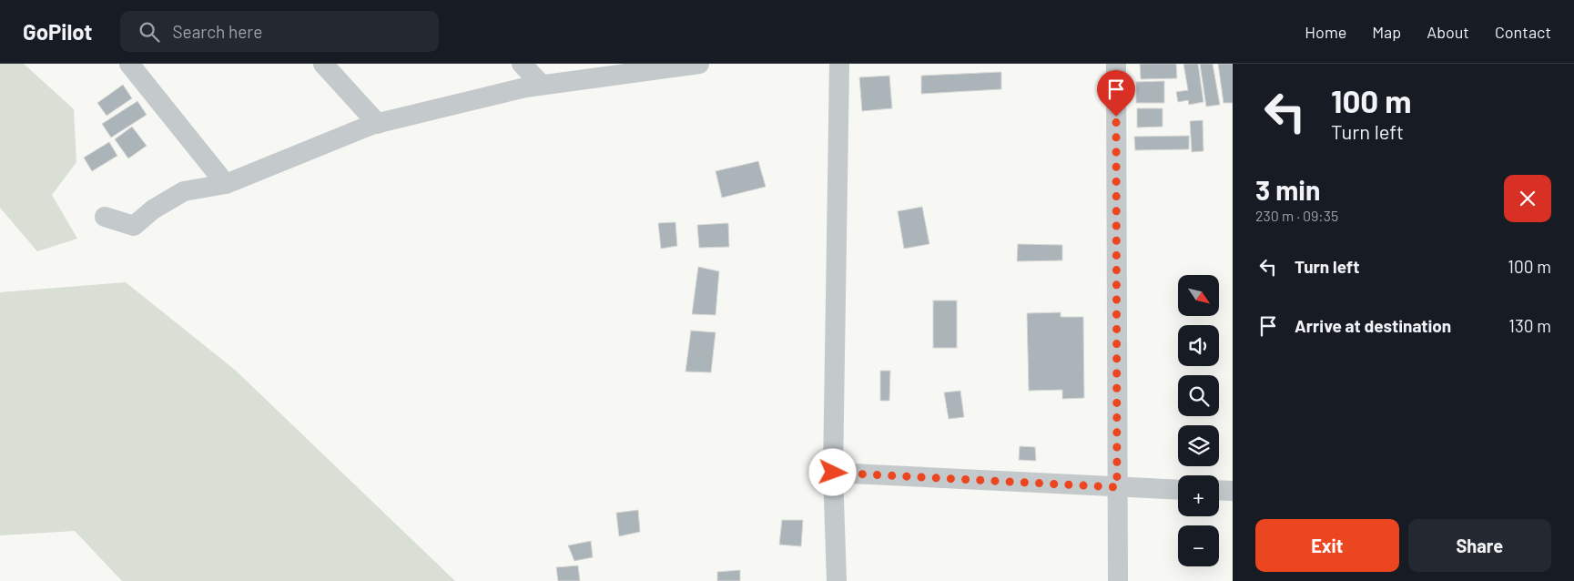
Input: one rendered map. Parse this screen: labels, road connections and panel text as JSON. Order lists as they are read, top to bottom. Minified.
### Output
{"north":"bottom right","page":{"header":"GoPilot","search":"Search here","nav":["Home","Map","About","Contact"],"turn":["100 m","Turn left"],"heading":["3 min","230 m · 09:35"],"list":[{"name":"Turn left","value":"100 m"},{"name":"Arrive at destination","value":"130 m"}],"map_buttons":["+","−"],"buttons":["Exit","Share"]}}
